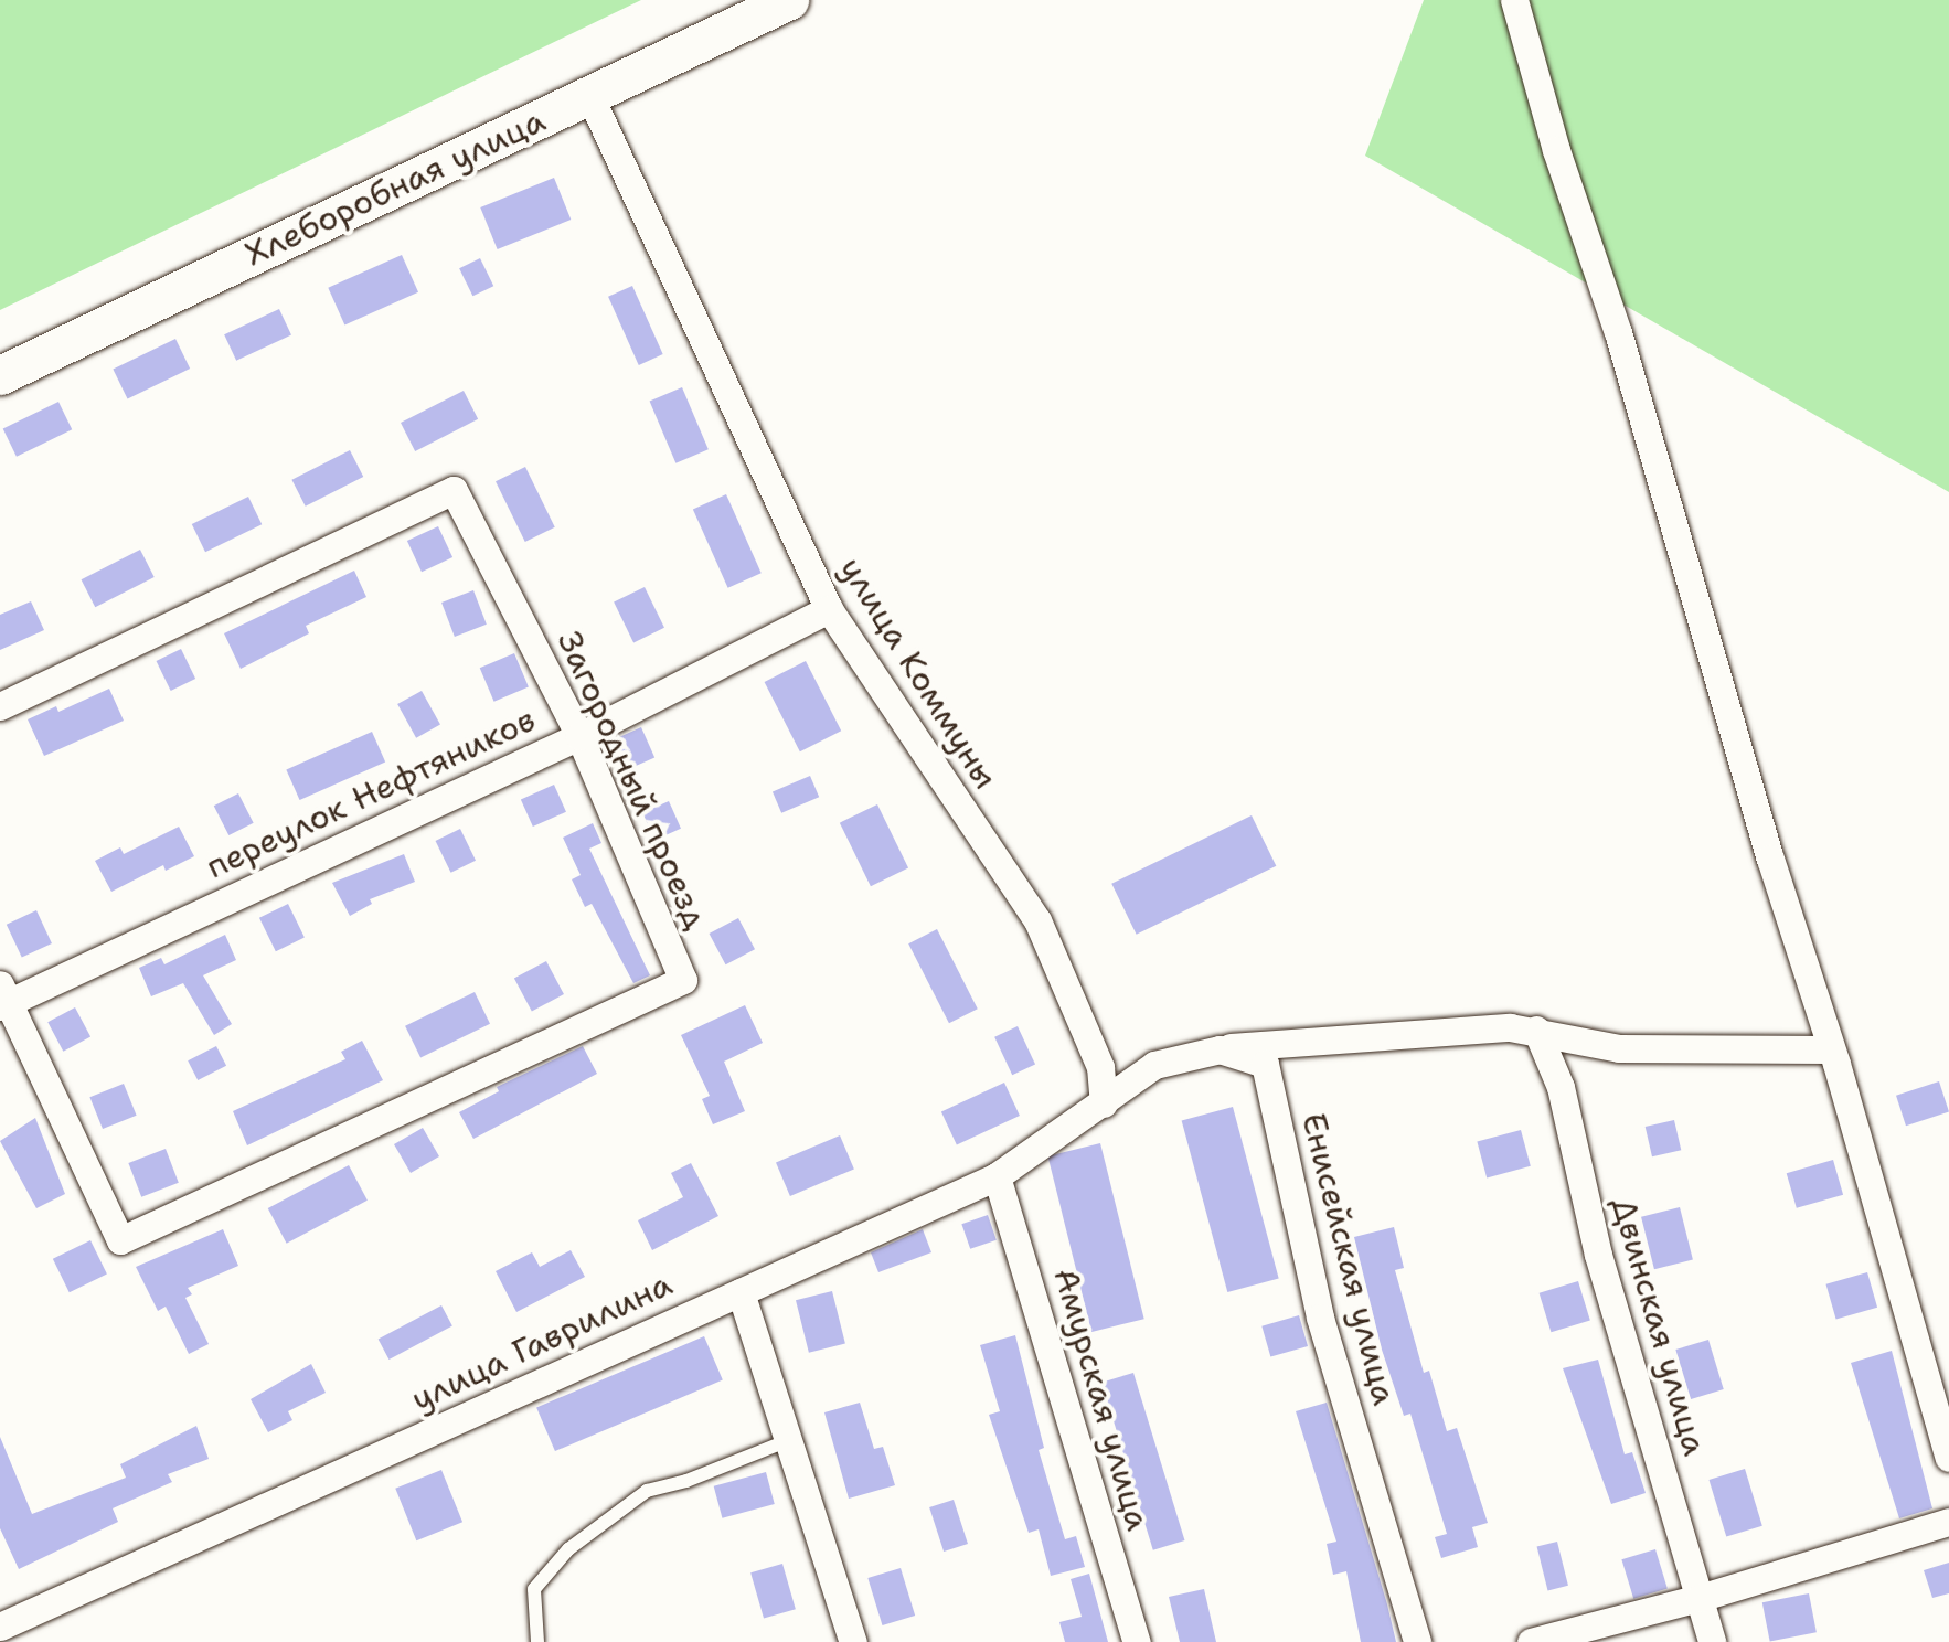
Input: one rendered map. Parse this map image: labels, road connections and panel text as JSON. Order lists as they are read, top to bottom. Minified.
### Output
{"streets":{"main road":["Хлеборобная улица"],"street":["улица Коммуны","Загородный проезд","переулок Нефтяников","Енисейская улица","Двинская улица","улица Гаврилина","Амурская улица"]},"crossings":[["Хлеборобная улица","улица Коммуны"],["улица Коммуны","переулок Нефтяников"],["улица Коммуны","улица Гаврилина"],["Загородный проезд","переулок Нефтяников"],["улица Гаврилина","Амурская улица"]]}
